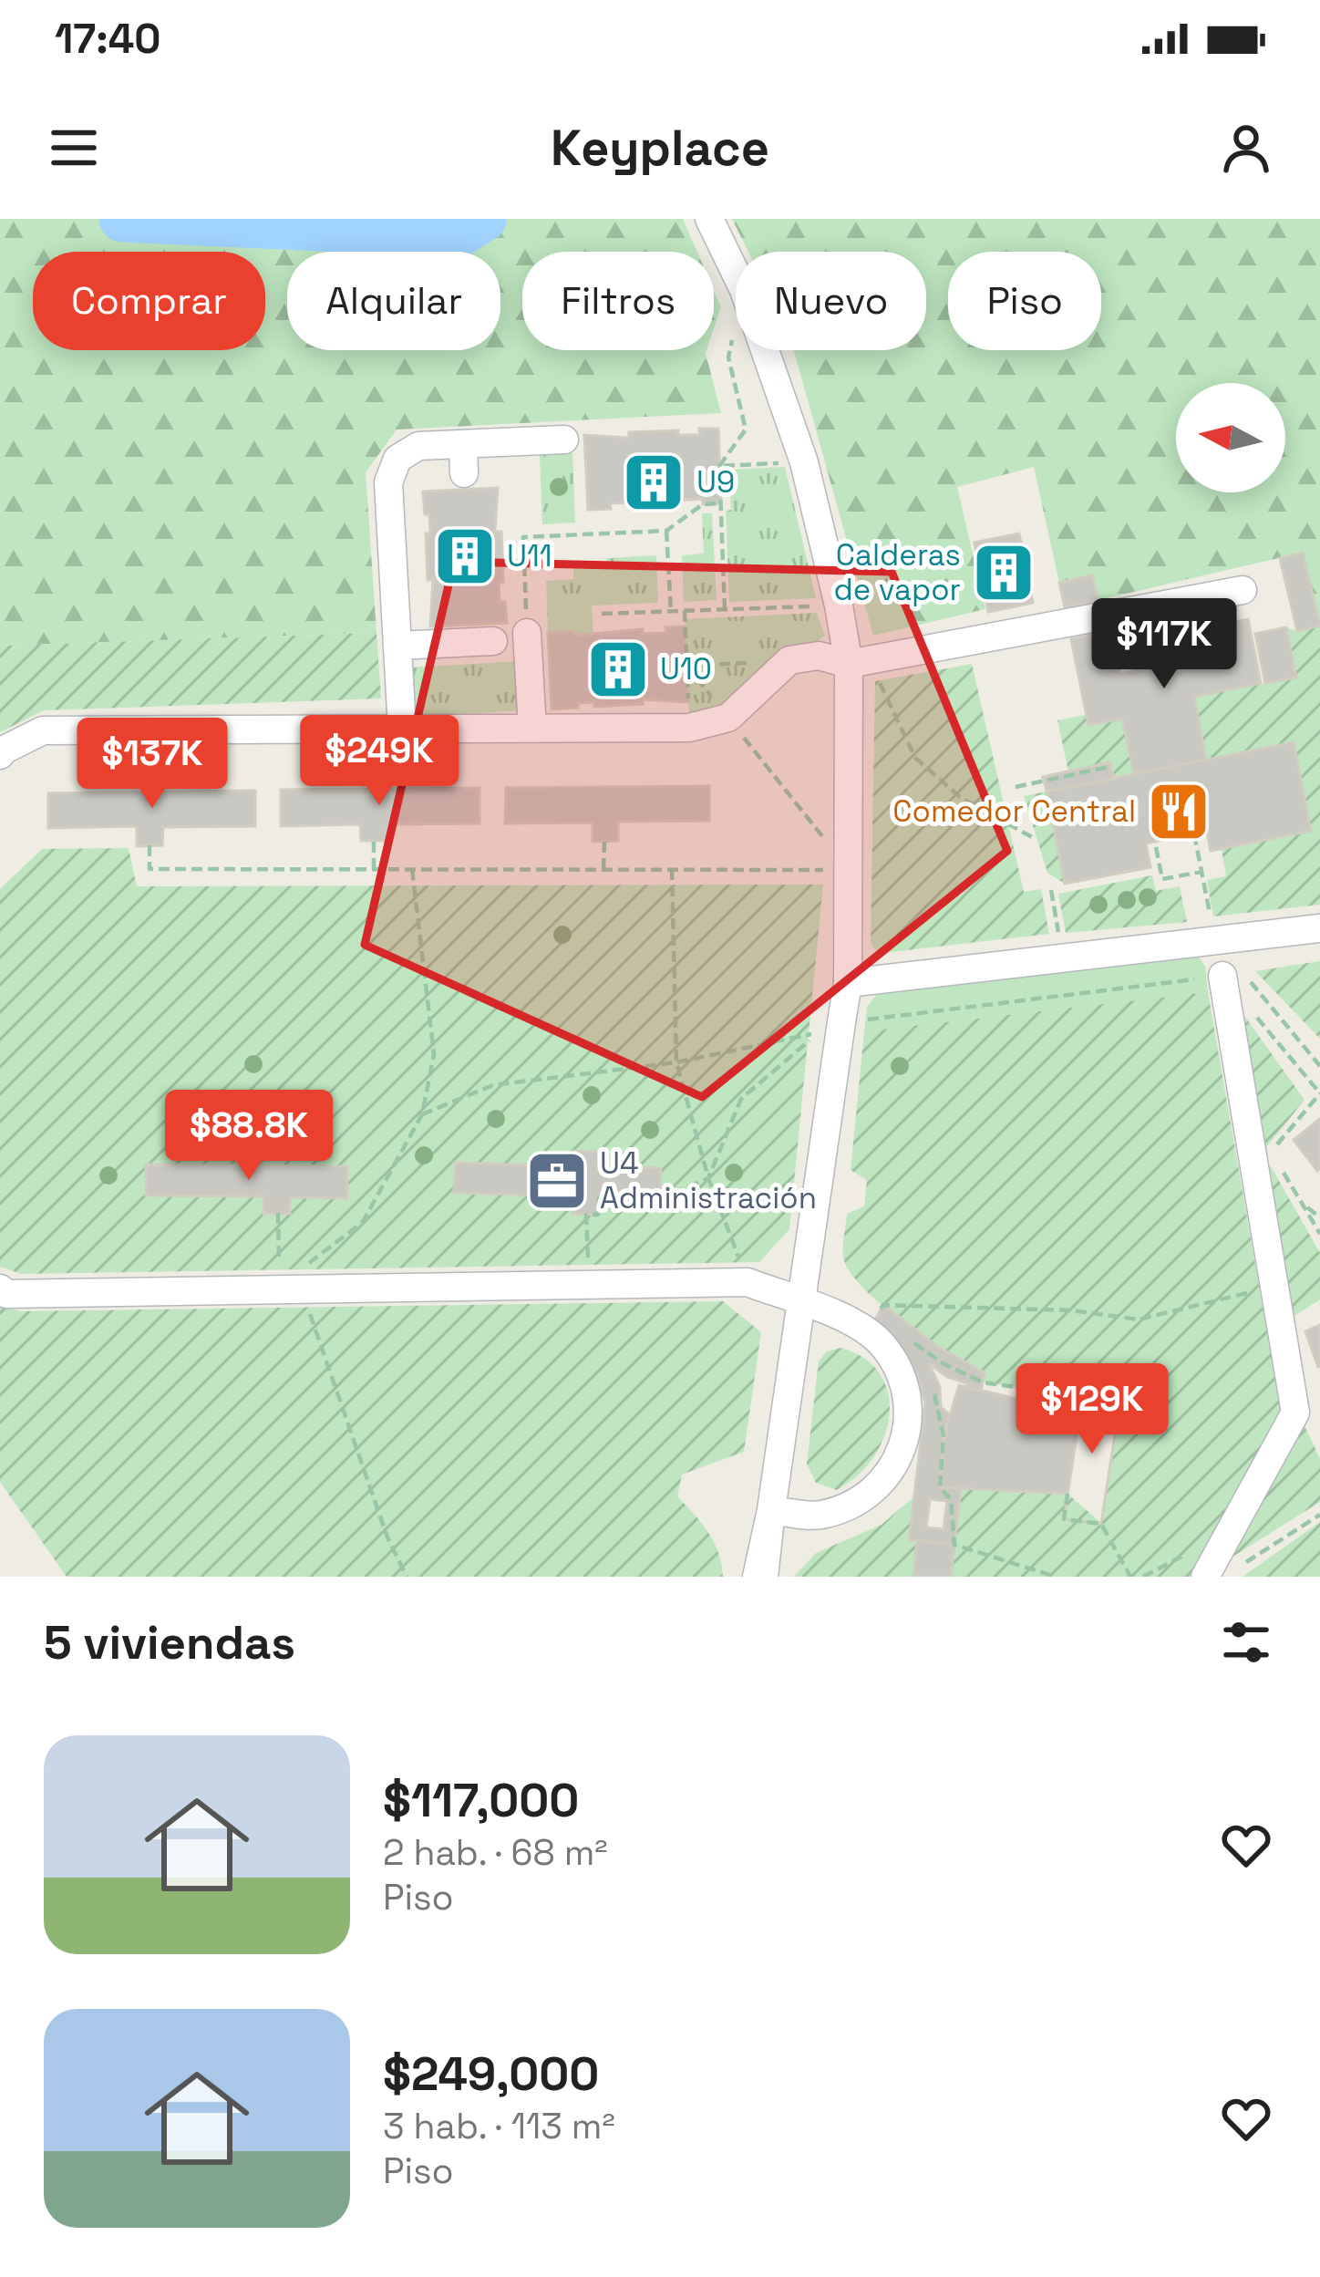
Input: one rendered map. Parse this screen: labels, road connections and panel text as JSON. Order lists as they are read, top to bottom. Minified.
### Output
{"places":{"building":["U9","U11","Calderas de vapor","U10"],"restaurant":["Comedor Central"],"office":["U4 Administración"]},"north":"left","page":{"status":"17:40","header":"Keyplace","chip":["Comprar","Alquilar","Filtros","Nuevo","Piso"],"price":["$117K","$249K","$137K","$88.8K","$129K"],"heading":"5 viviendas","list":[{"name":"$117,000","note":"2 hab. · 68 m² · Piso"},{"name":"$249,000","note":"3 hab. · 113 m² · Piso"}]}}
